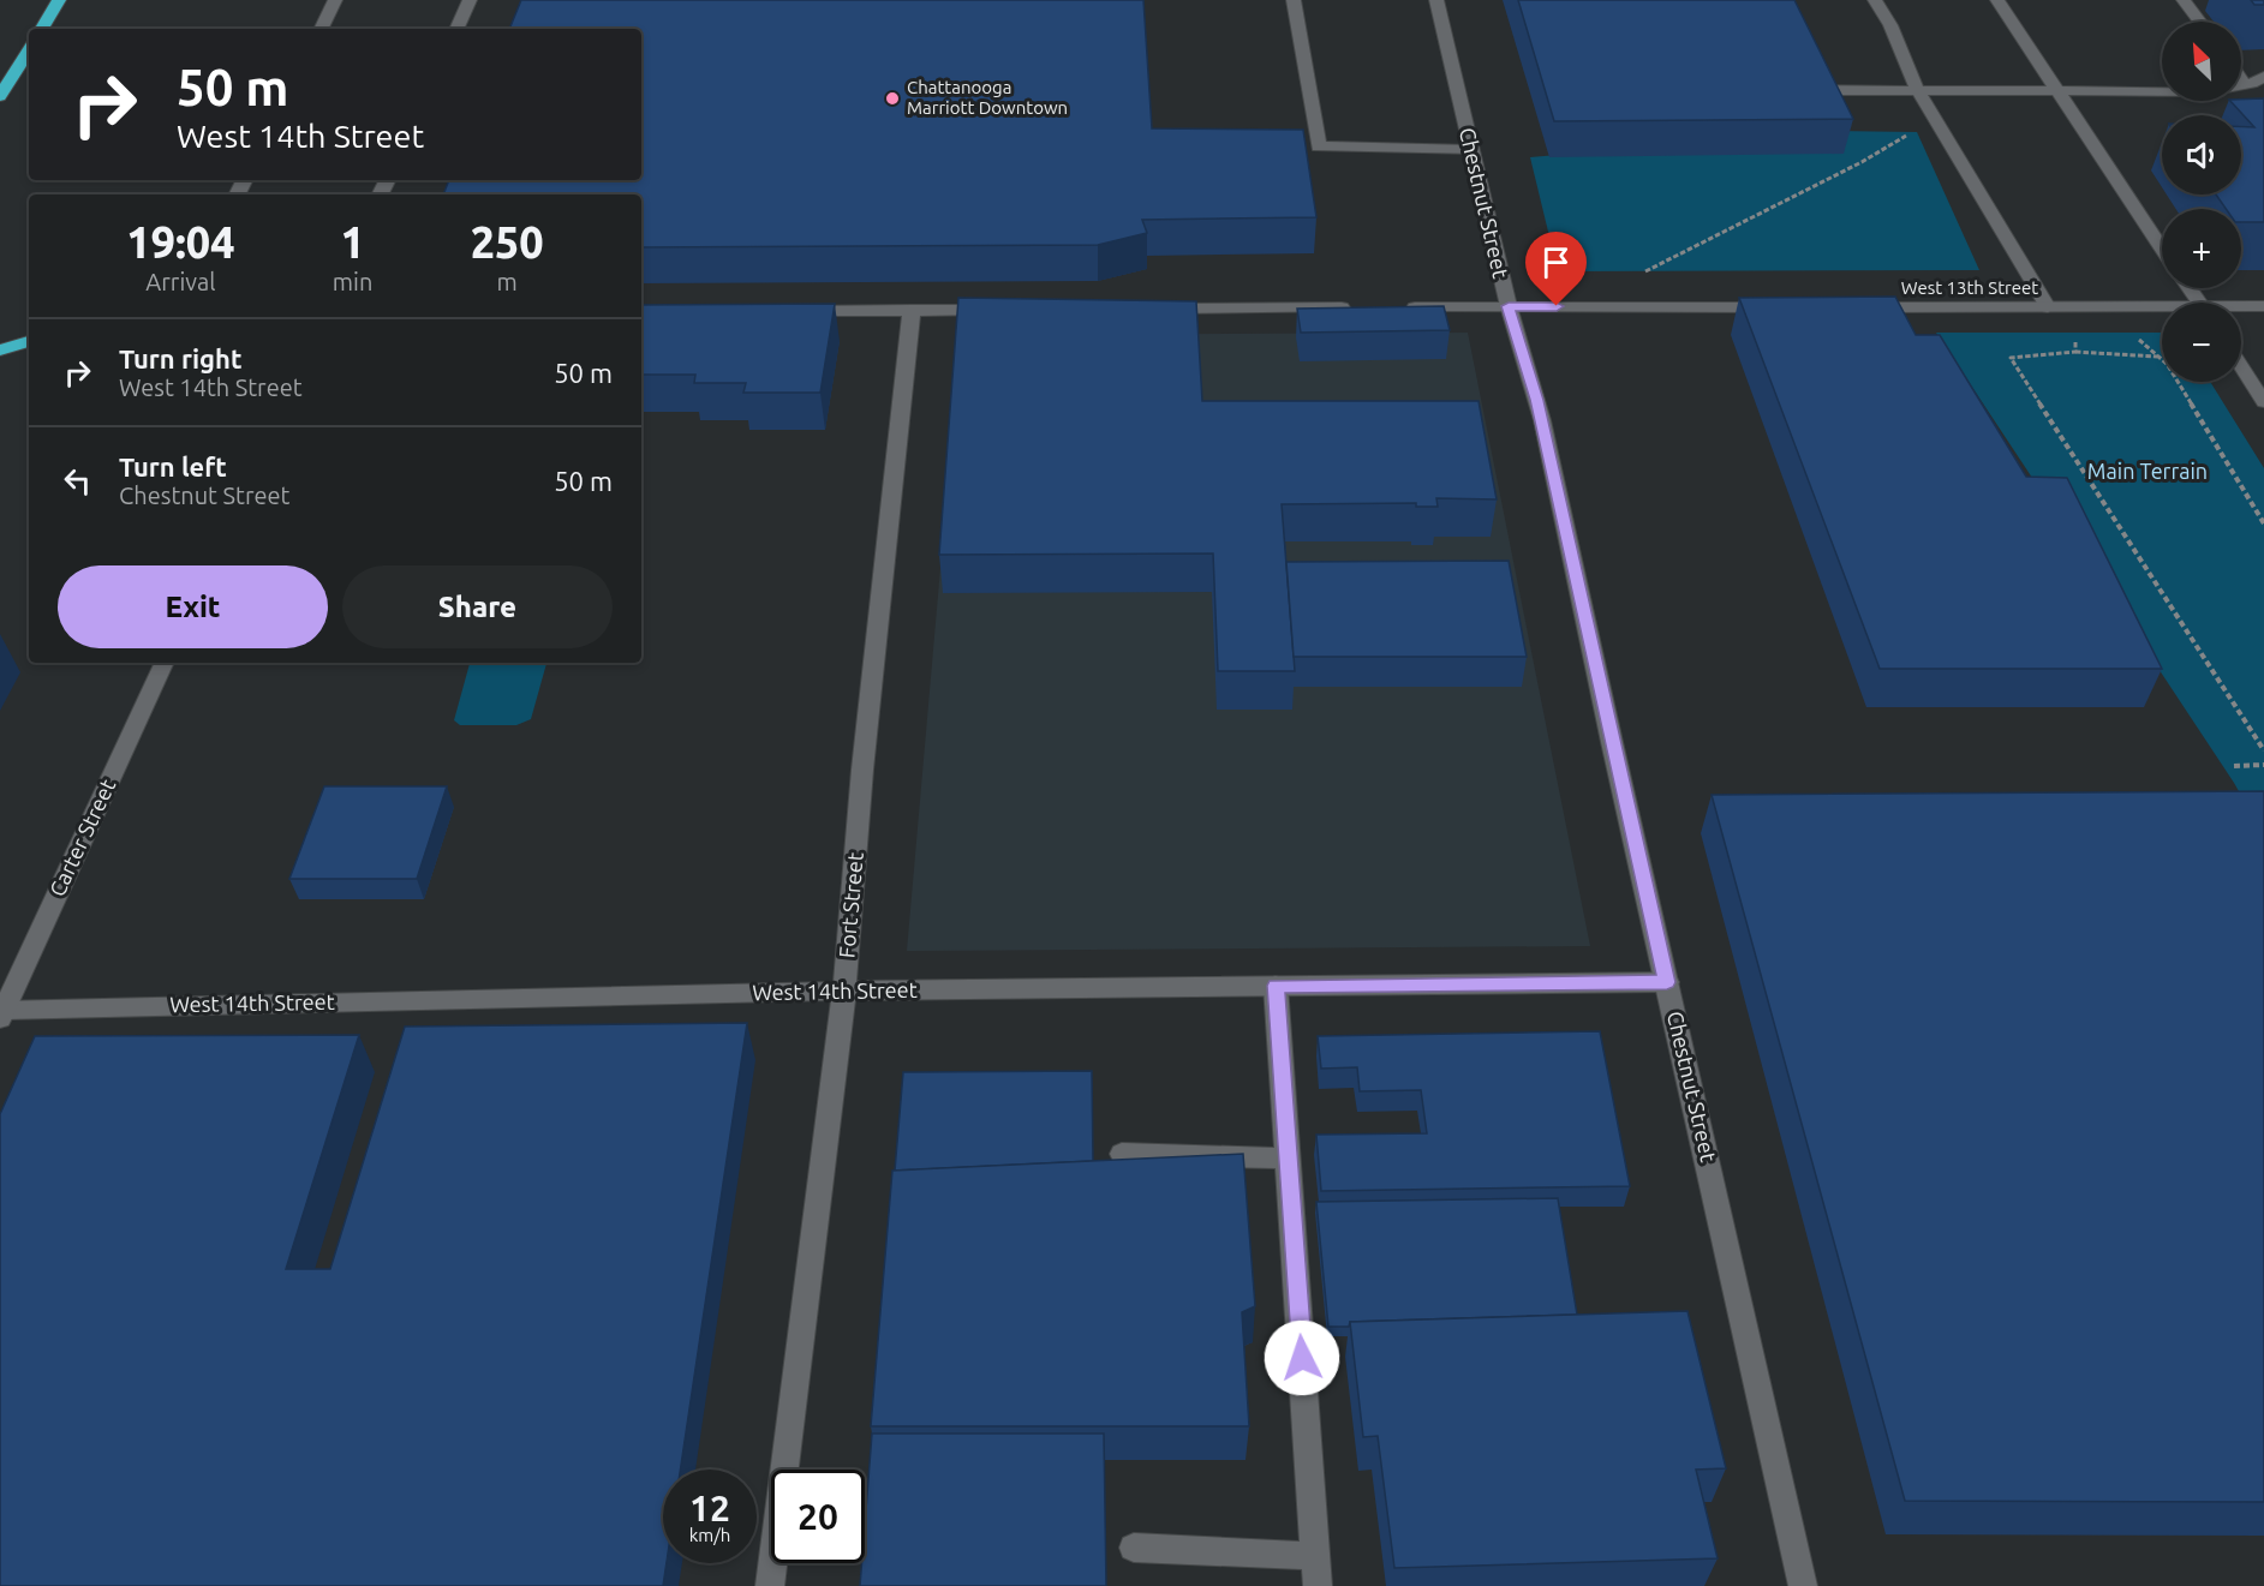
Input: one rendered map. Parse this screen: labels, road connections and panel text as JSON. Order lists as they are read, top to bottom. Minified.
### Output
{"streets":{"street":["Chestnut Street","West 13th Street","Carter Street","Fort Street","West 14th Street"]},"crossings":[["Chestnut Street","West 14th Street"],["Carter Street","West 14th Street"],["Fort Street","West 14th Street"]],"parks":["Main Terrain"],"places":["Chattanooga Marriott Downtown"],"north":"top left","page":{"map_buttons":["+","−"],"turn":["50 m","West 14th Street"],"eta":["19:04","Arrival","1","min","250","m"],"list":[{"name":"Turn right","note":"West 14th Street","value":"50 m"},{"name":"Turn left","note":"Chestnut Street","value":"50 m"}],"buttons":["Exit","Share"],"speed":"12 km/h","limit":"20"}}
